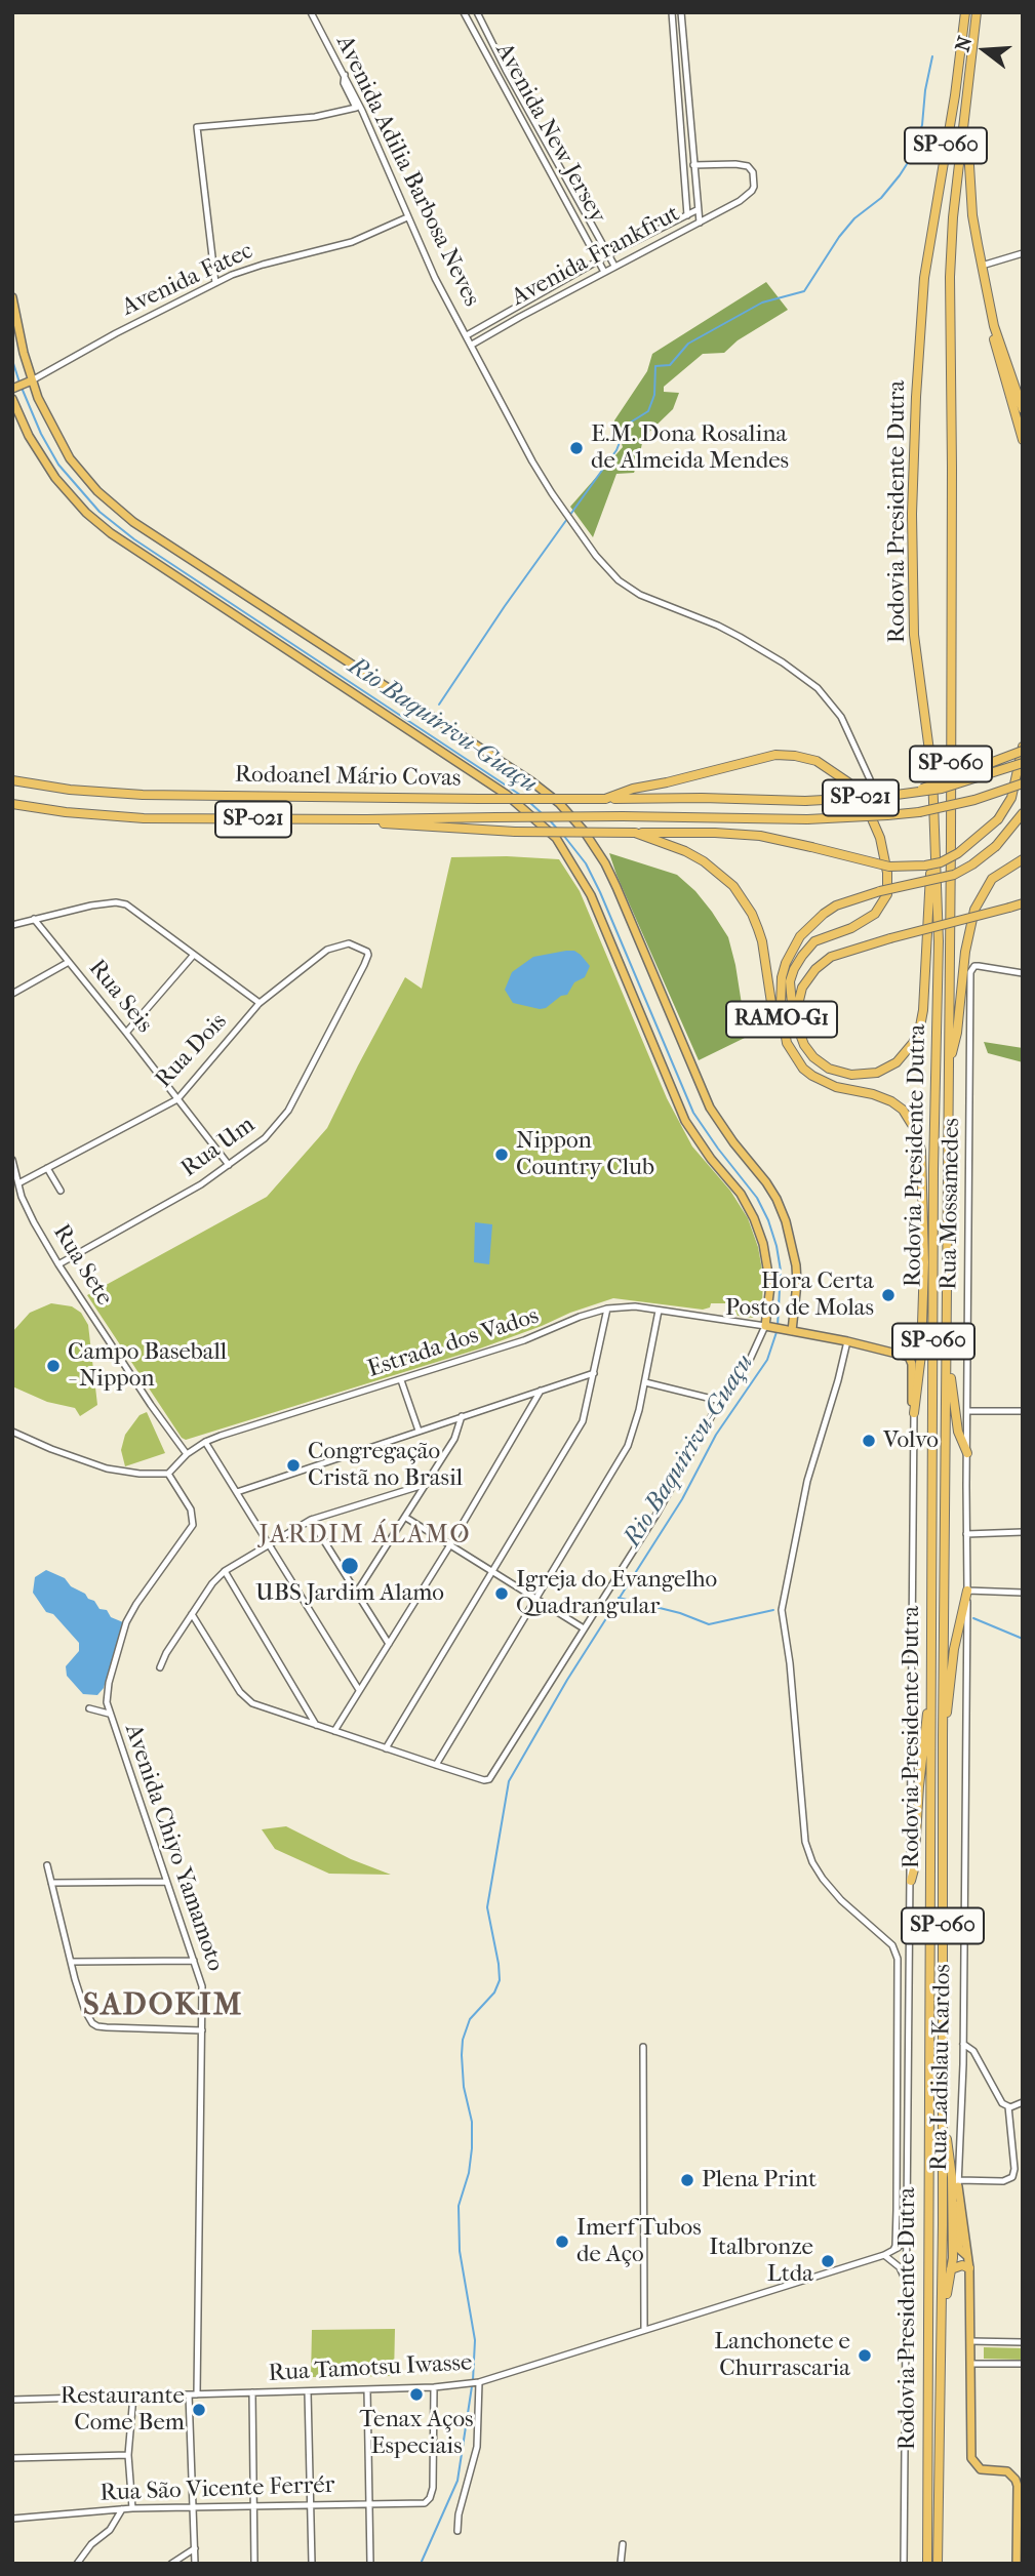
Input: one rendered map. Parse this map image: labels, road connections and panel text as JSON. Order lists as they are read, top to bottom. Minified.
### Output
{"streets":{"highway":["SP-060","Rodovia Presidente Dutra","Rodoanel Mário Covas","SP-021","RAMO-G1"],"street":["Avenida New Jersey","Avenida Adilia Barbosa Neves","Avenida Frankfrut","Avenida Fatec","Rua Seis","Rua Dois","Rua Um","Rua Mossamedes","Rua Sete","Estrada dos Vados","Avenida Chiyo Yamamoto","Rua Ladislau Kardos","Rua Tamotsu Iwasse","Rua São Vicente Ferrér"]},"crossings":[["Avenida New Jersey","Avenida Frankfrut"],["Avenida Adilia Barbosa Neves","Avenida Frankfrut"],["Avenida Adilia Barbosa Neves","Avenida Fatec"],["Rua Seis","Rua Dois"],["Rua Seis","Rua Um"],["Rua Dois","Rua Um"],["Rua Dois","Rua Sete"],["Rua Um","Rua Sete"],["Rua Mossamedes","Rua Ladislau Kardos"],["Rua Sete","Estrada dos Vados"],["Estrada dos Vados","Avenida Chiyo Yamamoto"],["Avenida Chiyo Yamamoto","Rua Tamotsu Iwasse"],["Rua Tamotsu Iwasse","Rua São Vicente Ferrér"]],"districts":["JARDIM ÁLAMO","SADOKIM"],"water":["Rio Baquirivu-Guaçu"],"places":["E.M. Dona Rosalina de Almeida Mendes","Nippon Country Club","Hora Certa Posto de Molas","Campo Baseball - Nippon","Volvo","Congregação Cristã no Brasil","UBS Jardim Alamo","Igreja do Evangelho Quadrangular","Plena Print","Imerf Tubos de Aço","Italbronze Ltda","Lanchonete e Churrascaria","Tenax Aços Especiais","Restaurante Come Bem"],"north":"left"}
